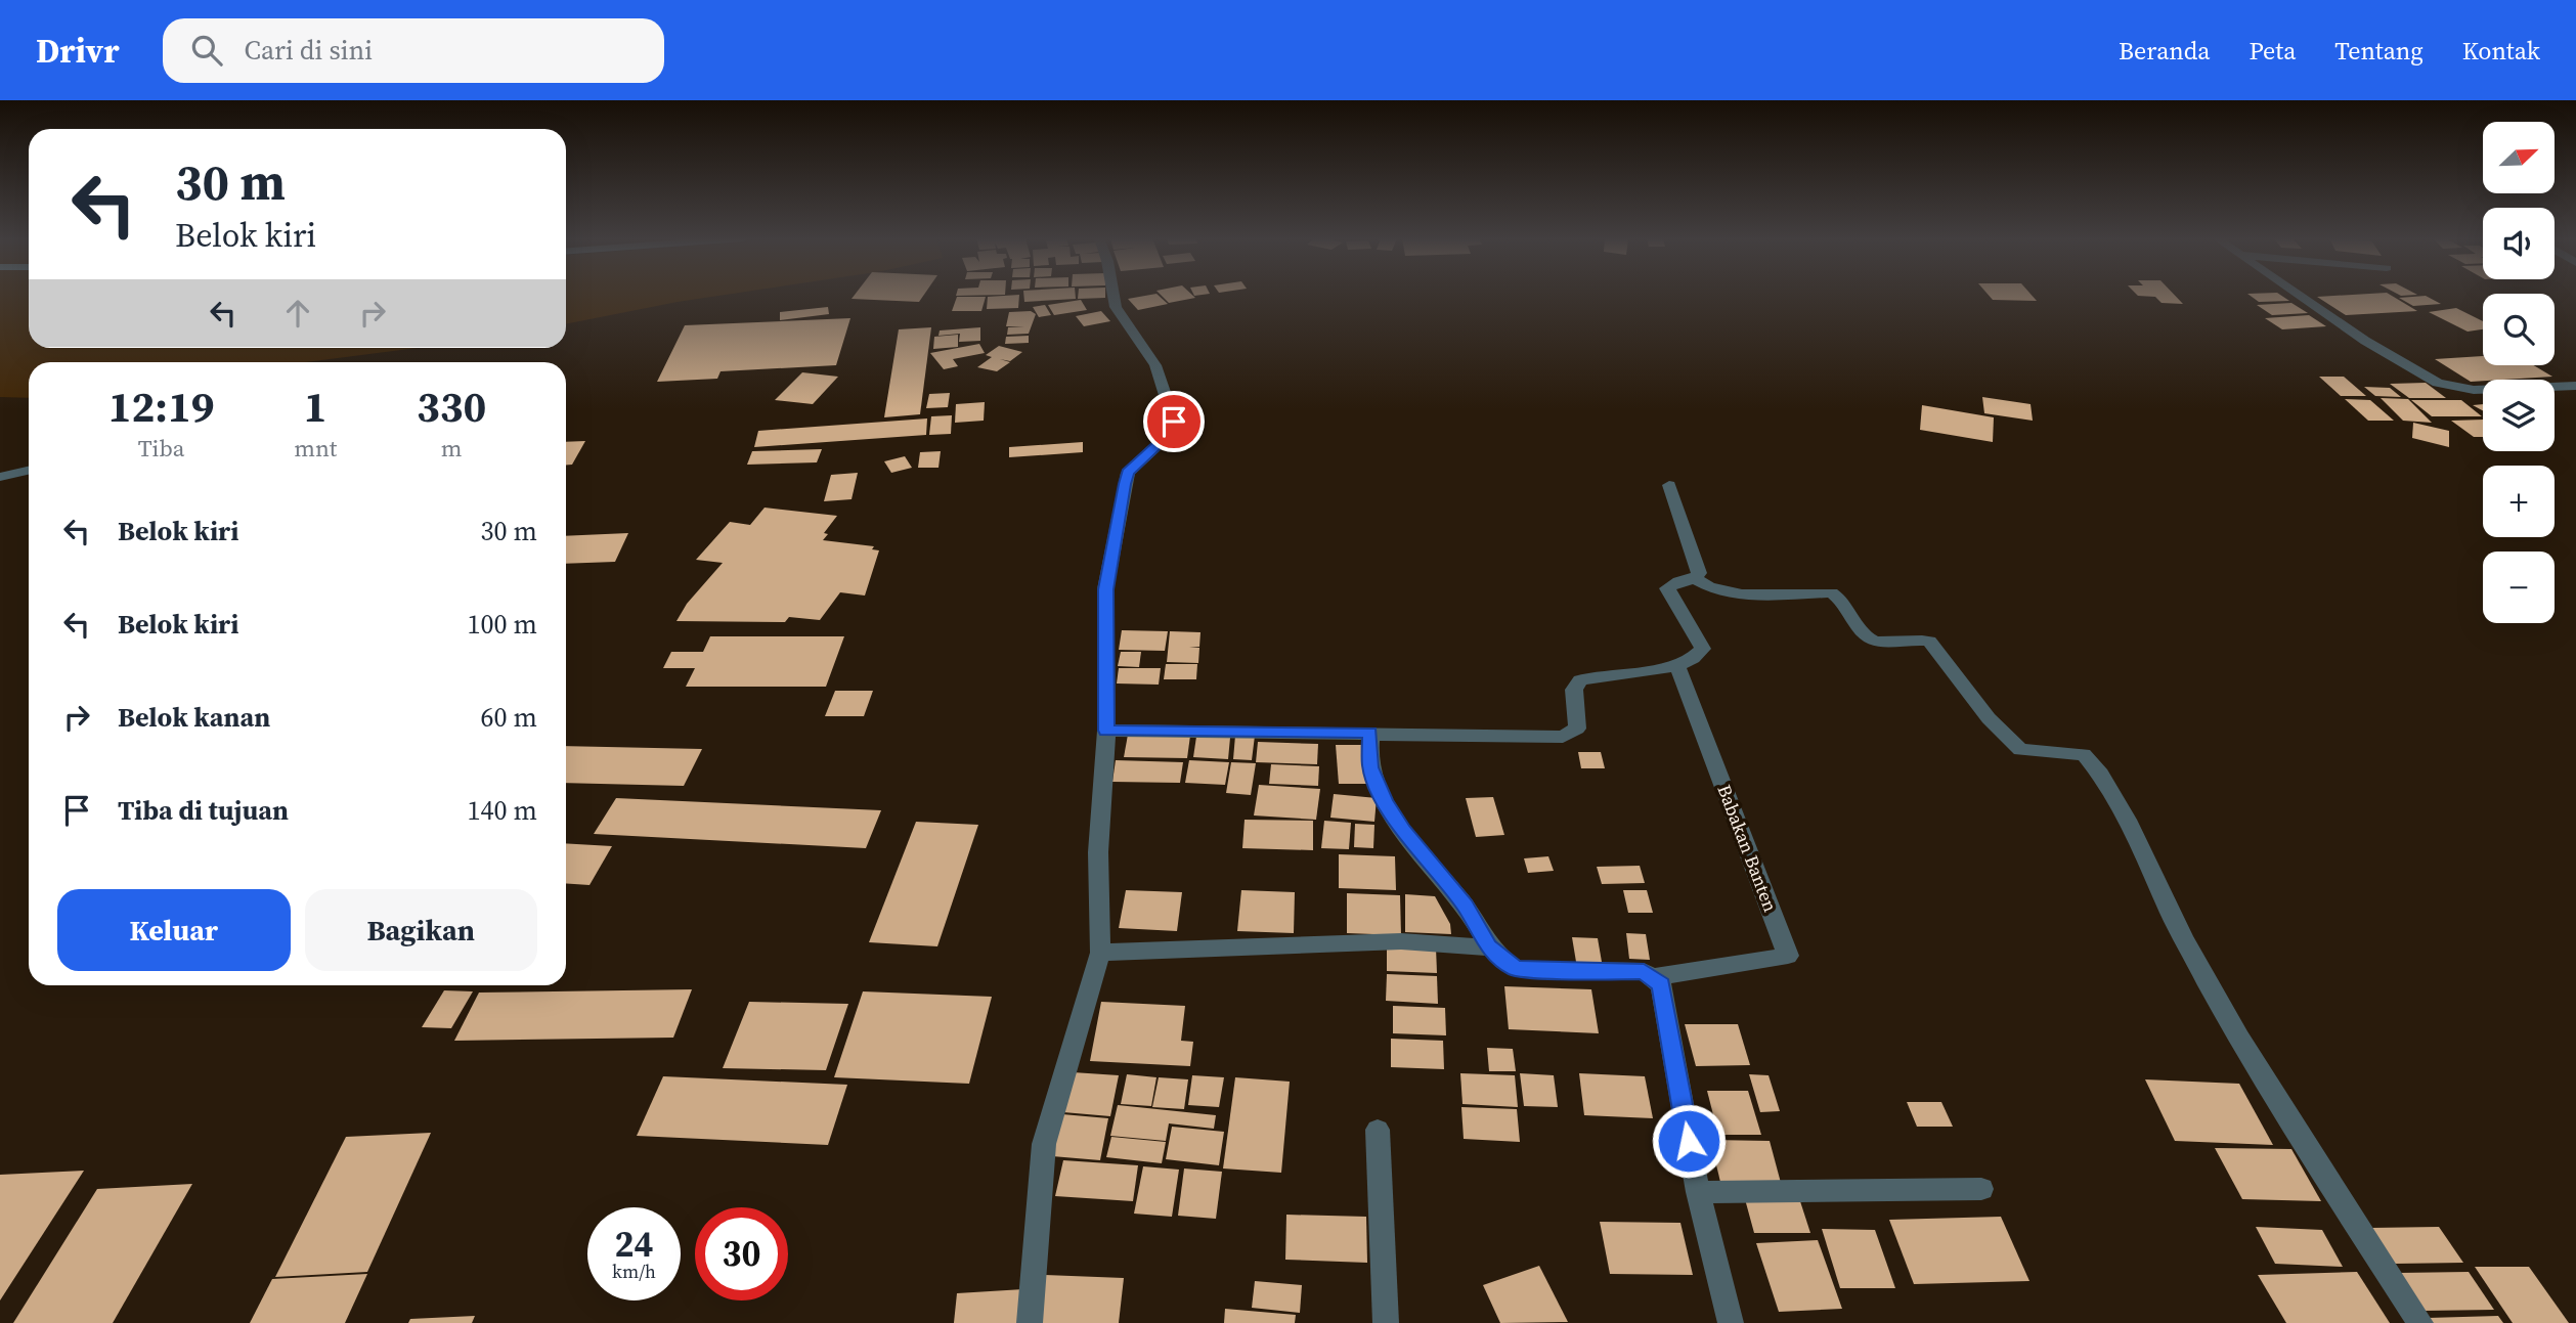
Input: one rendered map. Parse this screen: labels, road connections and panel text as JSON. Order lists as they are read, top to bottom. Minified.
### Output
{"streets":{"street":["Babakan Banten"]},"north":"top right","page":{"header":"Drivr","search":"Cari di sini","nav":["Beranda","Peta","Tentang","Kontak"],"map_buttons":["+","−"],"turn":["30 m","Belok kiri"],"eta":["12:19","Tiba","1","mnt","330","m"],"list":[{"name":"Belok kiri","value":"30 m"},{"name":"Belok kiri","value":"100 m"},{"name":"Belok kanan","value":"60 m"},{"name":"Tiba di tujuan","value":"140 m"}],"buttons":["Keluar","Bagikan"],"speed":"24 km/h","limit":"30"}}
